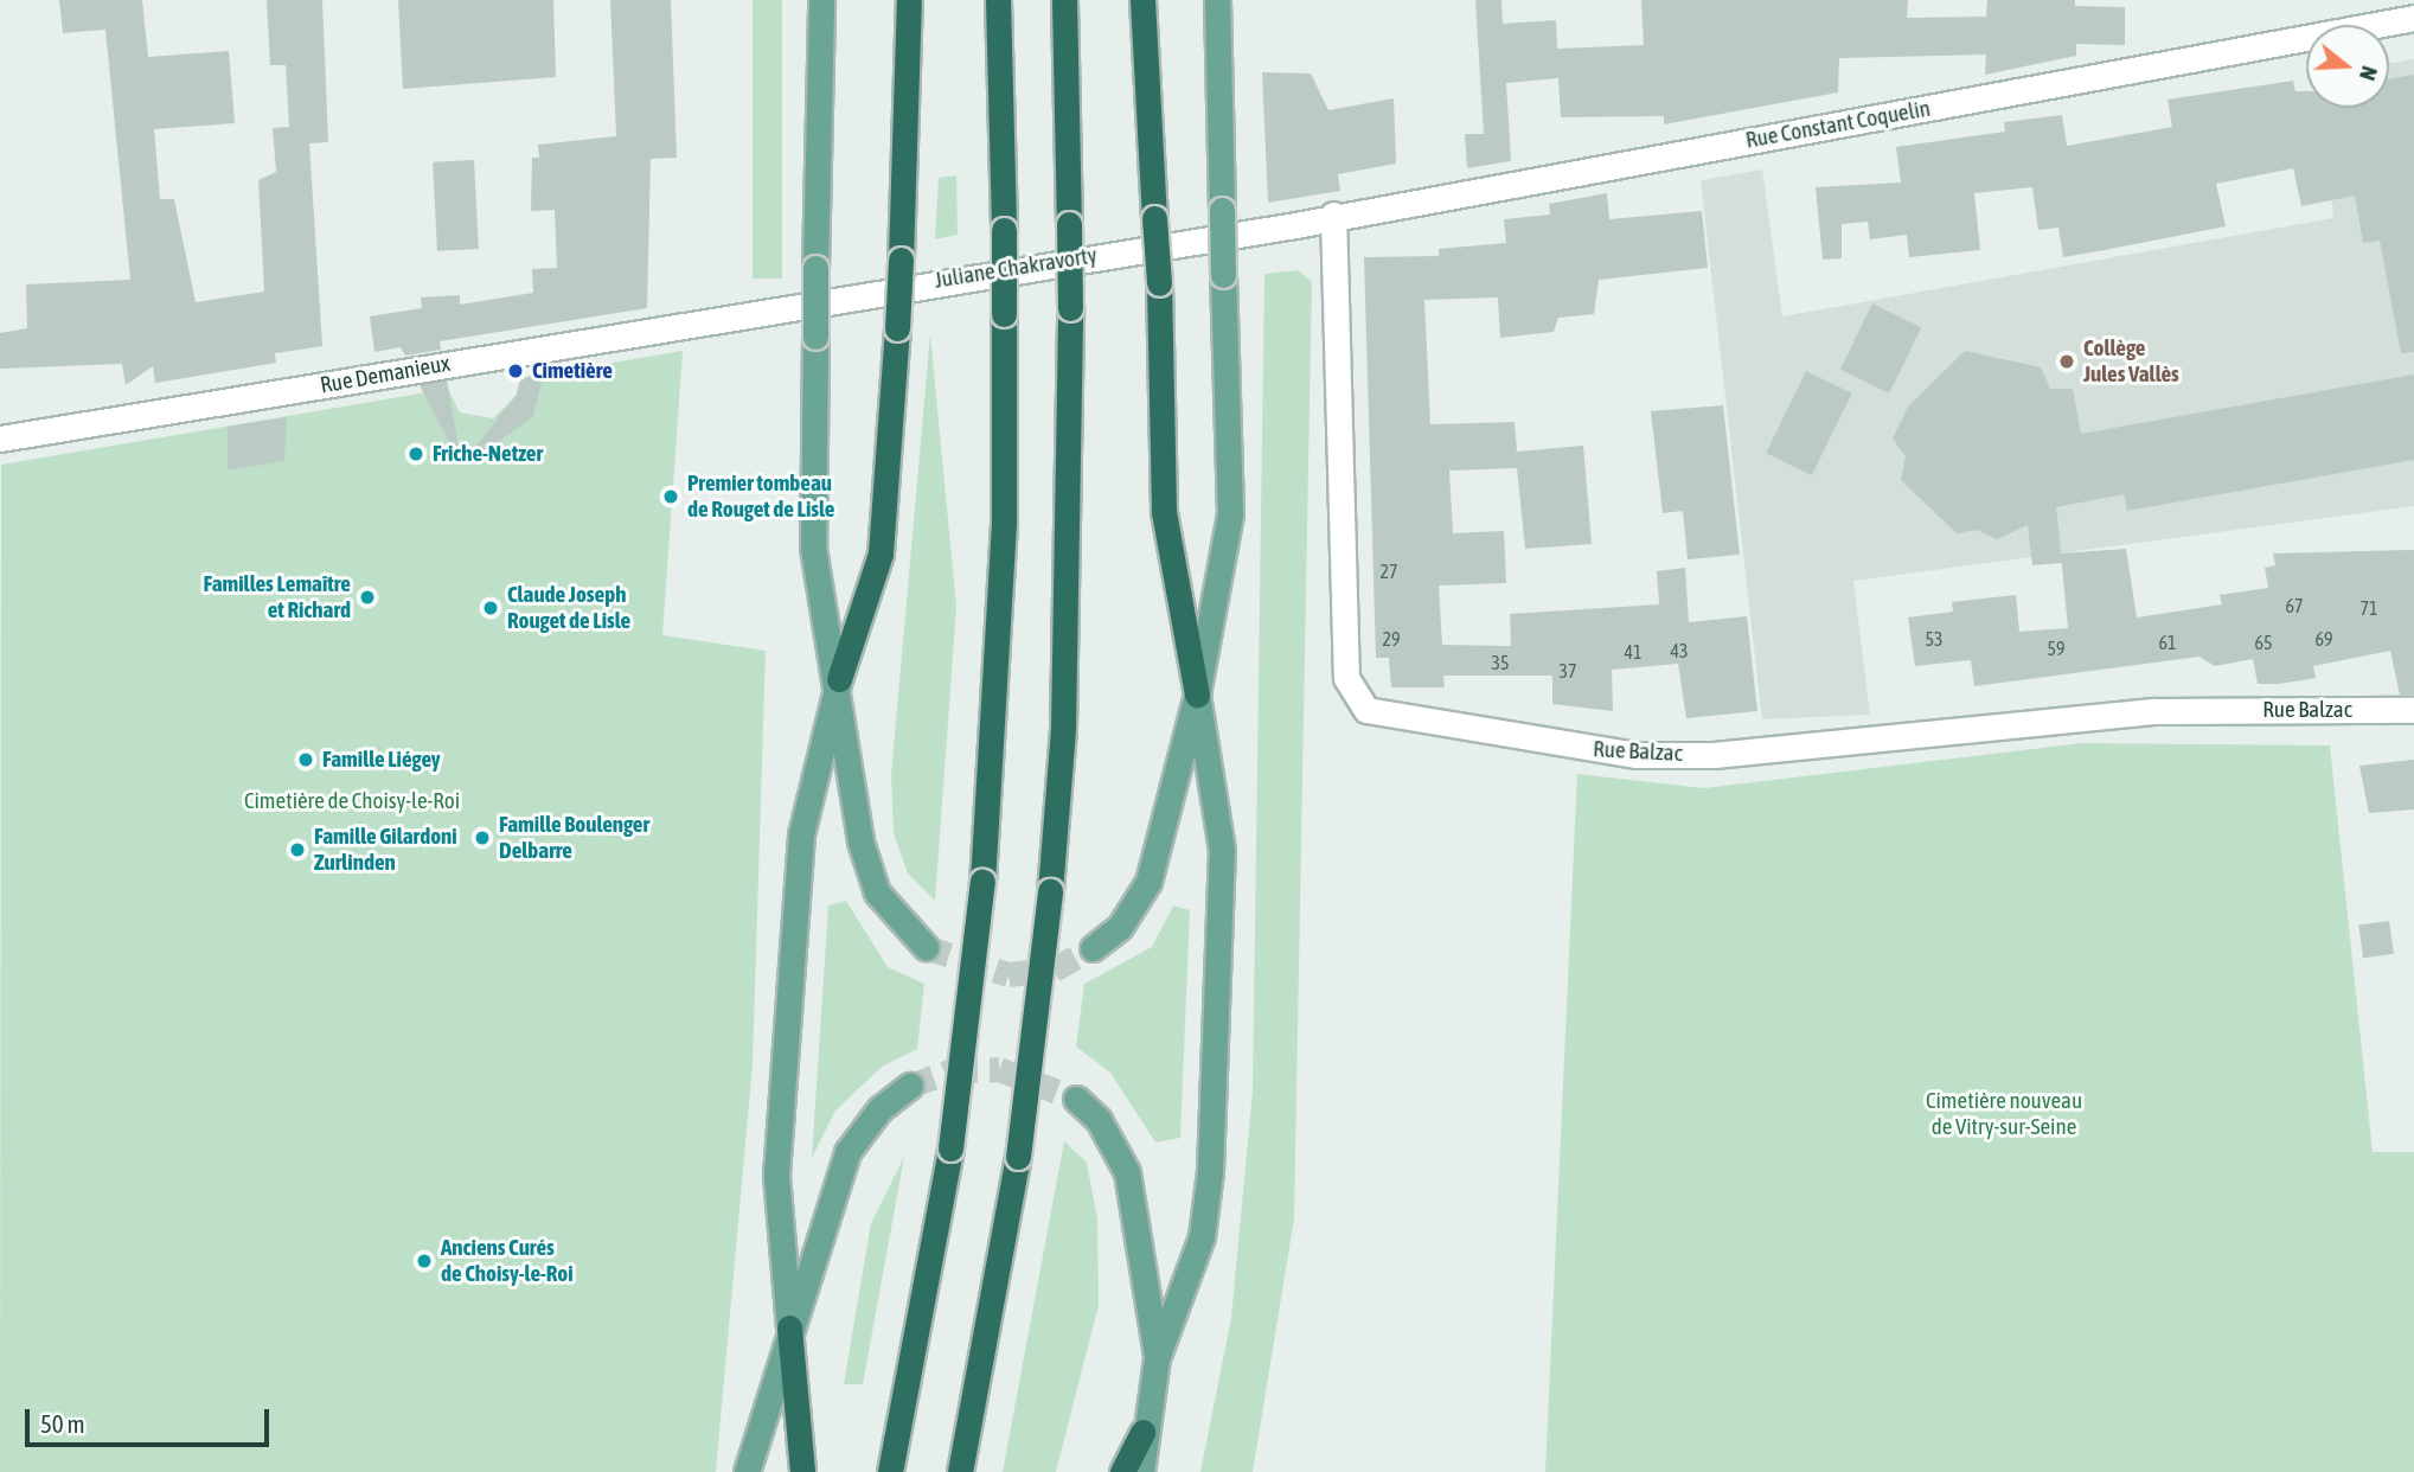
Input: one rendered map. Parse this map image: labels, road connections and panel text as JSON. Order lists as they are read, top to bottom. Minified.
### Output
{"streets":{"street":["Rue Constant Coquelin","Juliane Chakravorty","Rue Demanieux","Rue Balzac"]},"crossings":[["Rue Constant Coquelin","Juliane Chakravorty"],["Rue Constant Coquelin","Rue Balzac"],["Juliane Chakravorty","Rue Demanieux"]],"parks":["Cimetière de Choisy-le-Roi","Cimetière nouveau de Vitry-sur-Seine"],"places":["Collège Jules Vallès","Cimetière","Friche-Netzer","Premier tombeau de Rouget de Lisle","Familles Lemaître et Richard","Claude Joseph Rouget de Lisle","Famille Liégey","Famille Boulenger Delbarre","Famille Gilardoni Zurlinden","Anciens Curés de Choisy-le-Roi"],"house_numbers":["27","67","71","29","53","69","61","65","59","43","41","35","37"],"scale_bar":"50 m","north":"right"}
